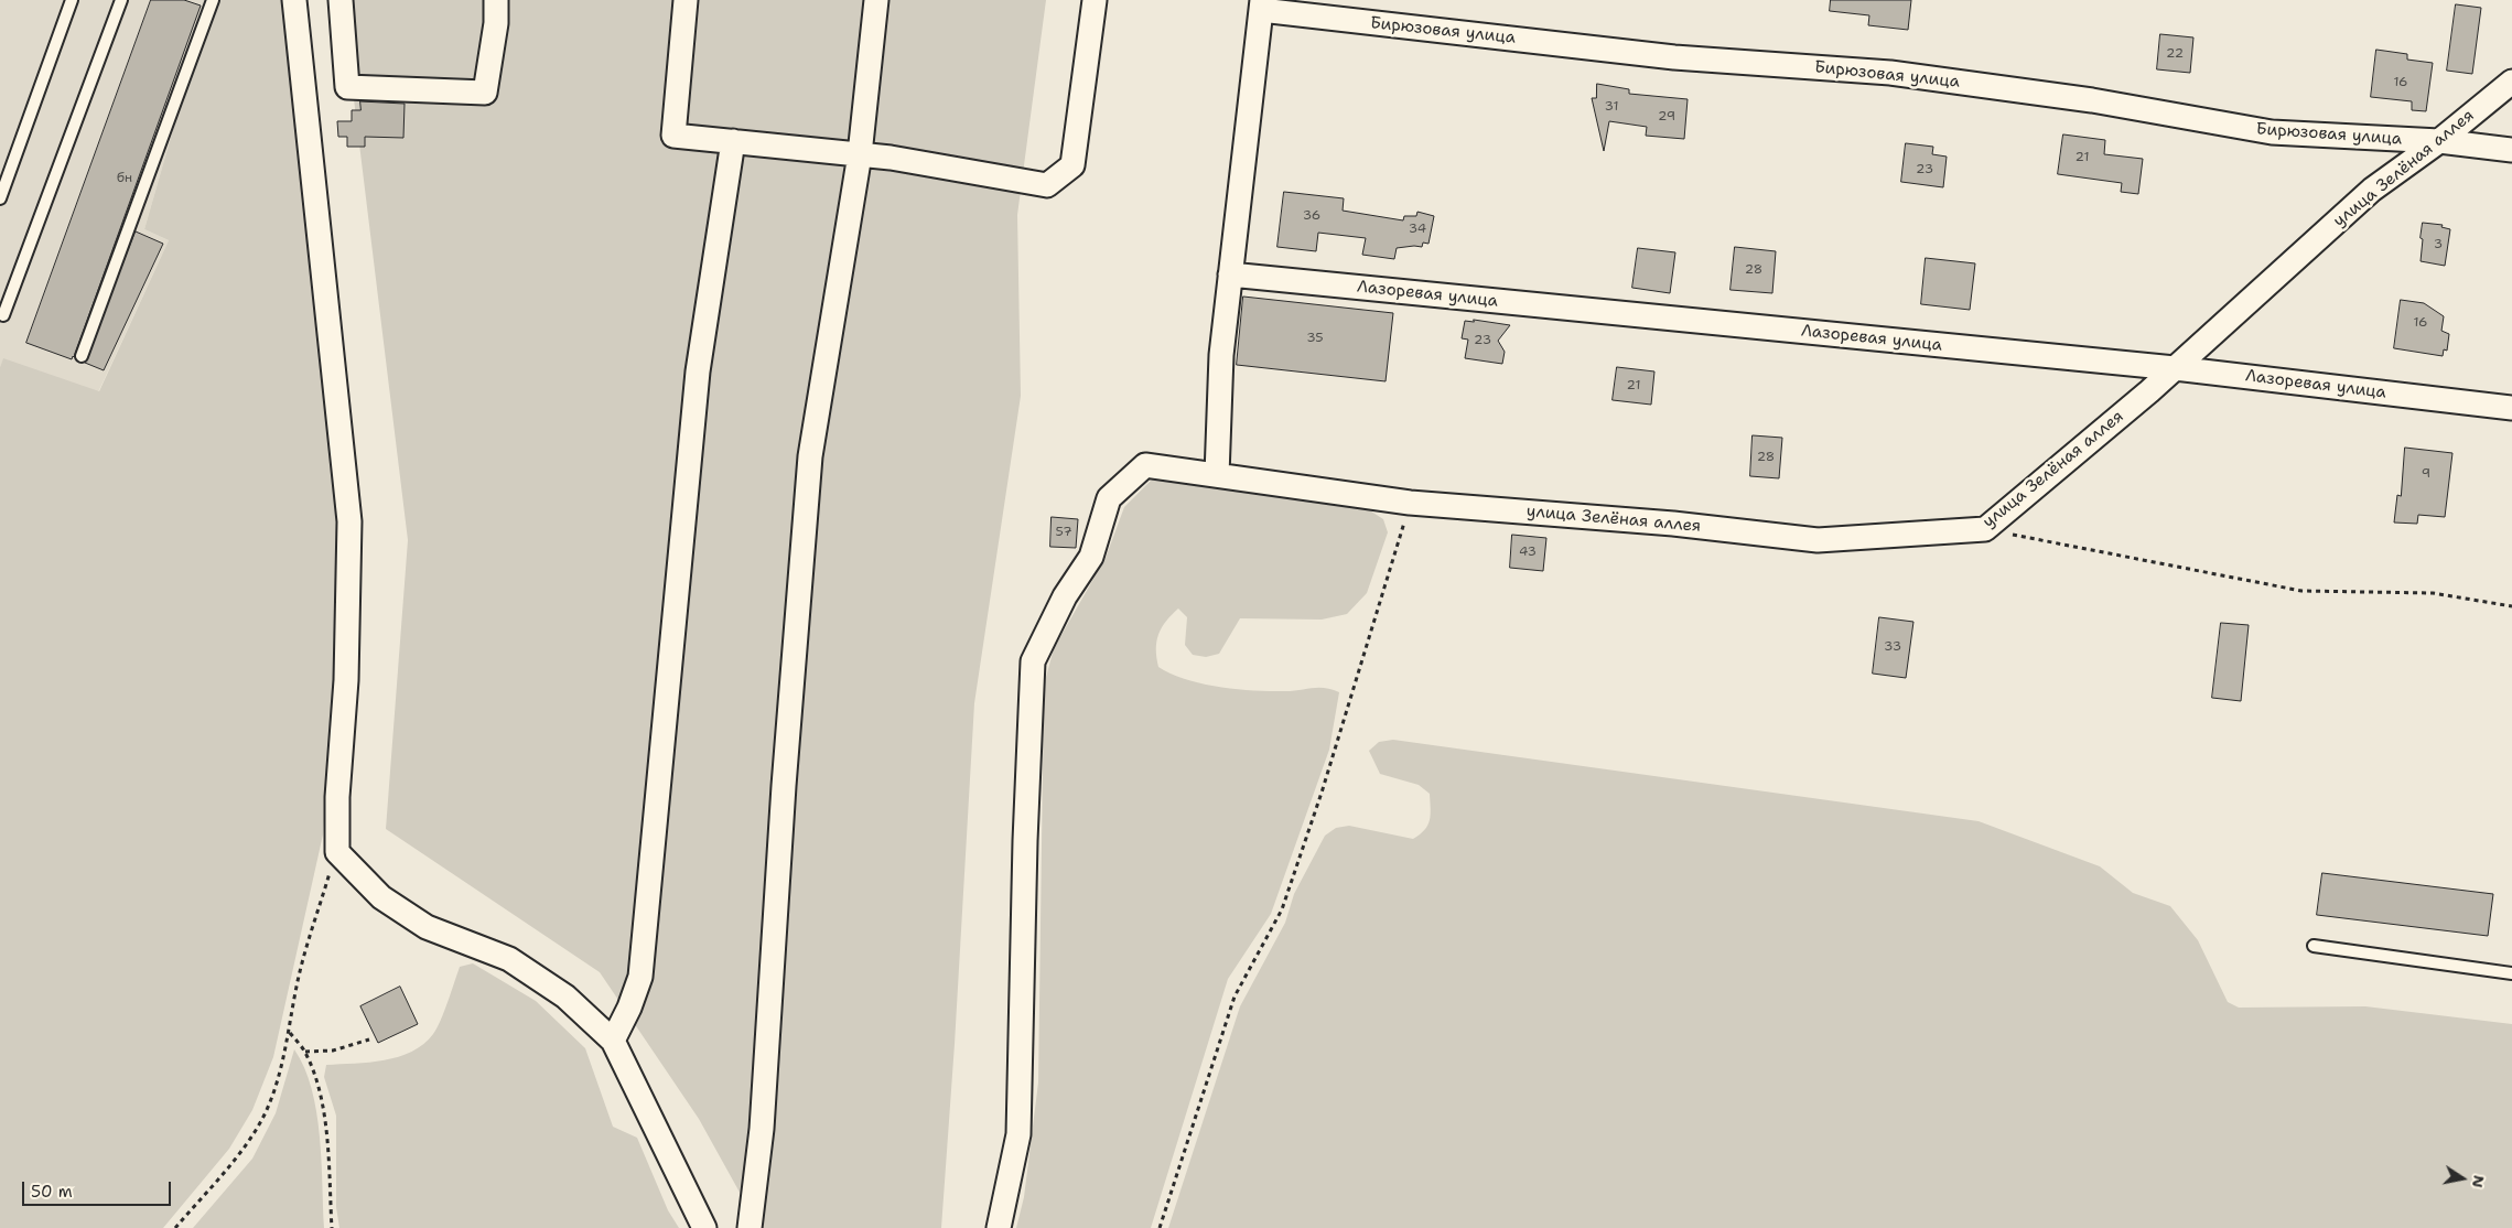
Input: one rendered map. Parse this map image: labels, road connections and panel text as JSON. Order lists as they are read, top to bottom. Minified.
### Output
{"streets":{"street":["Бирюзовая улица","улица Зелёная аллея","Лазоревая улица"]},"crossings":[["Бирюзовая улица","улица Зелёная аллея"],["улица Зелёная аллея","Лазоревая улица"]],"house_numbers":["22","16","31","29","21","23","бн","36","34","3","28","16","35","23","21","28","9","57","43","33"],"scale_bar":"50 m","north":"right"}
